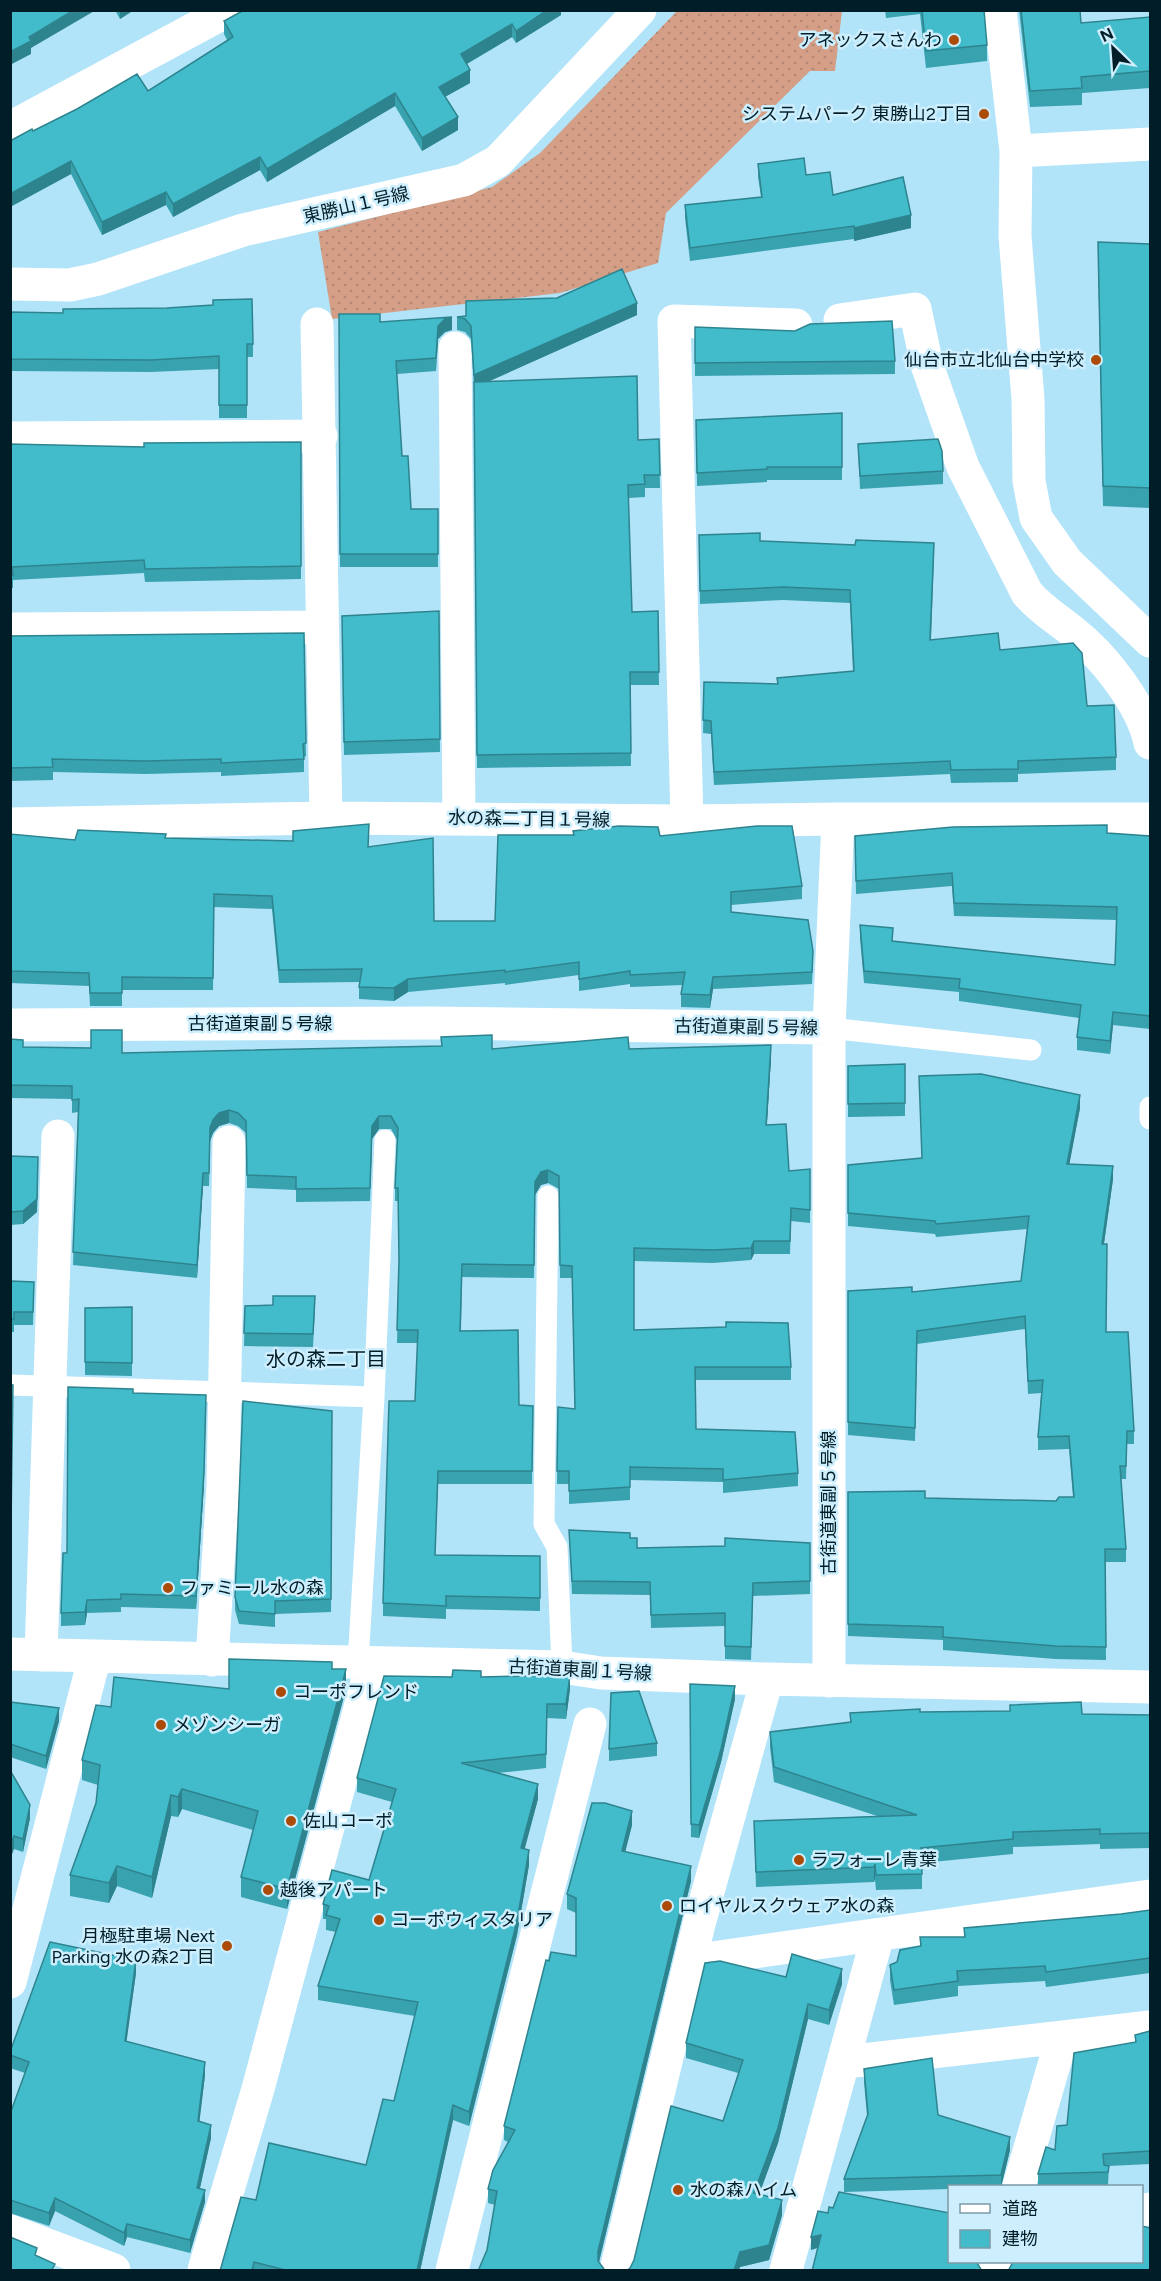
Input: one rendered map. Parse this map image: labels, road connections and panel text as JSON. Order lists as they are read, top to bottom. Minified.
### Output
{"streets":{"street":["東勝山１号線","水の森二丁目１号線","古街道東副５号線","古街道東副１号線"]},"crossings":[["古街道東副５号線","古街道東副１号線"]],"districts":["水の森二丁目"],"places":["アネックスさんわ","システムパーク 東勝山2丁目","仙台市立北仙台中学校","ファミール水の森","コーポフレンド","メゾンシーガ","佐山コーポ","ラフォーレ青葉","越後アパート","ロイヤルスクウェア水の森","コーポウィスタリア","月極駐車場 Next Parking 水の森2丁目","水の森ハイム"],"legend":["道路","建物"],"north":"top left"}
